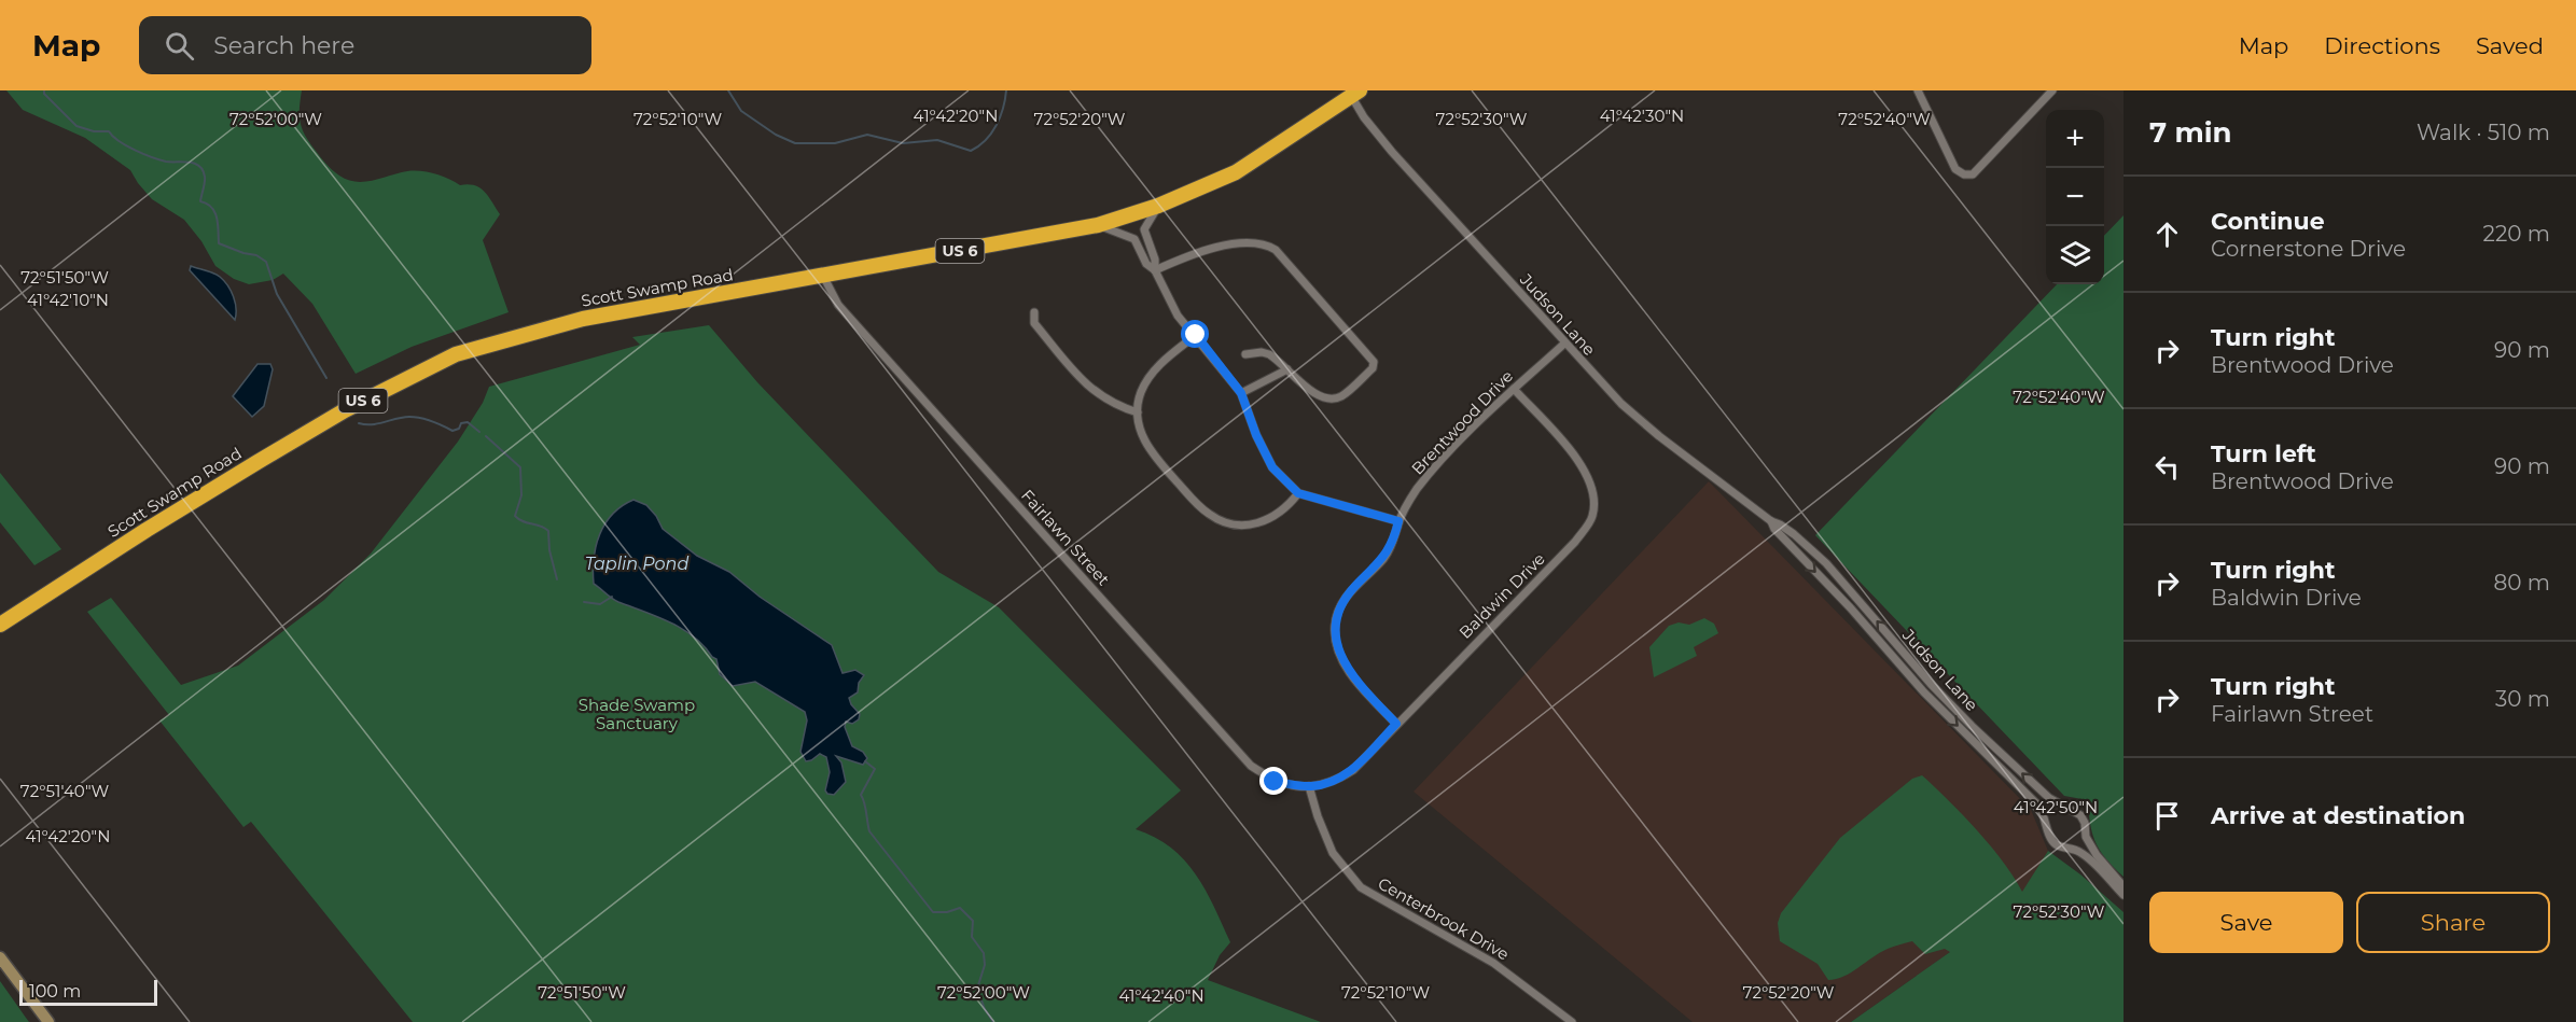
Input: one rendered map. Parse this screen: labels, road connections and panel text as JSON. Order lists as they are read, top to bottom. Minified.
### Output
{"streets":{"highway":["US 6","Scott Swamp Road"],"street":["Judson Lane","Brentwood Drive","Fairlawn Street","Baldwin Drive","Centerbrook Drive"]},"crossings":[["Scott Swamp Road","Judson Lane"],["Scott Swamp Road","Fairlawn Street"],["Judson Lane","Brentwood Drive"],["Brentwood Drive","Baldwin Drive"],["Fairlawn Street","Baldwin Drive"],["Fairlawn Street","Centerbrook Drive"],["Baldwin Drive","Centerbrook Drive"]],"water":["Taplin Pond"],"parks":["Shade Swamp Sanctuary"],"scale_bar":"100 m","page":{"header":"Map","search":"Search here","nav":["Map","Directions","Saved"],"heading":["7 min","Walk · 510 m"],"map_buttons":["+","−"],"list":[["Continue","Cornerstone Drive","220 m"],["Turn right","Brentwood Drive","90 m"],["Turn left","Brentwood Drive","90 m"],["Turn right","Baldwin Drive","80 m"],["Turn right","Fairlawn Street","30 m"],"Arrive at destination"],"buttons":["Save","Share"],"scale":"100 m"},"coordinates":["41°42'20\"N","41°42'30\"N","72°52'00\"W","72°52'10\"W","72°52'20\"W","72°52'30\"W","72°52'40\"W","72°51'50\"W","41°42'10\"N","72°51'40\"W","41°42'50\"N","41°42'40\"N"]}
